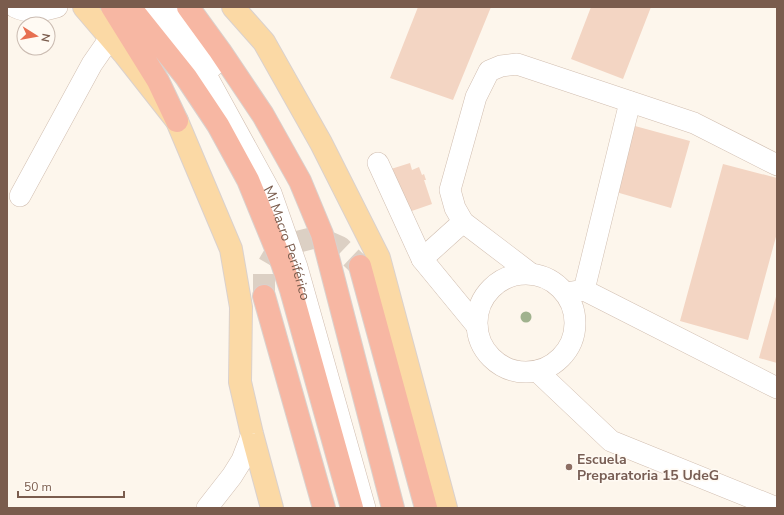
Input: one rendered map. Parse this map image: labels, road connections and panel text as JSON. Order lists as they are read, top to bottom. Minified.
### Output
{"streets":{"street":["Mi Macro Periférico"]},"places":["Escuela Preparatoria 15 UdeG"],"scale_bar":"50 m","north":"right"}
